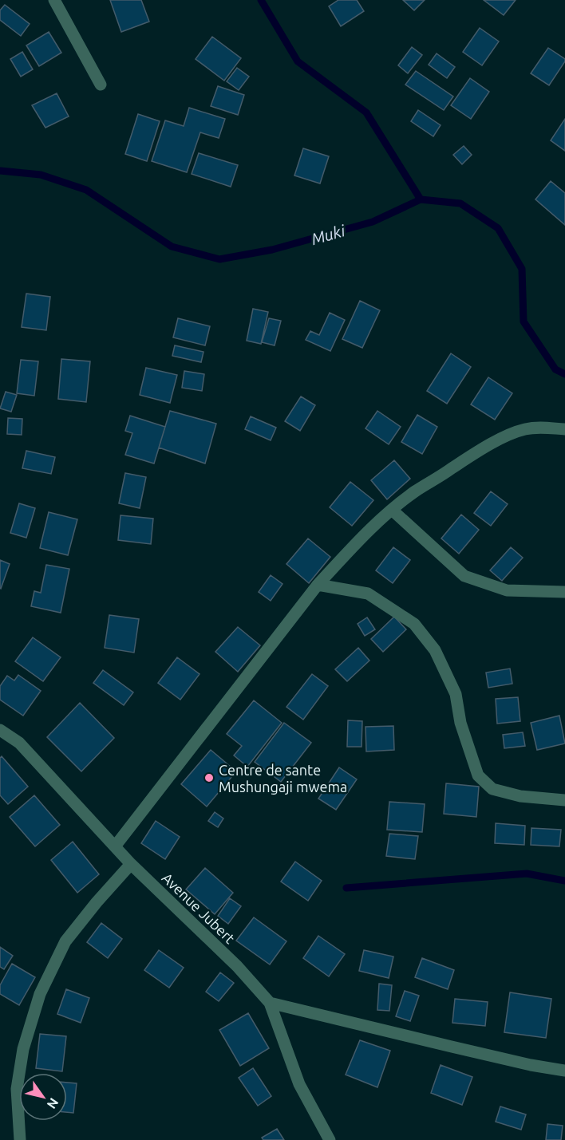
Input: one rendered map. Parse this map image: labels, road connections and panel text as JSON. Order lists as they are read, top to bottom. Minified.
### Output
{"streets":{"street":["Avenue Jubert"]},"water":["Muki"],"places":["Centre de sante Mushungaji mwema"],"north":"bottom right"}
